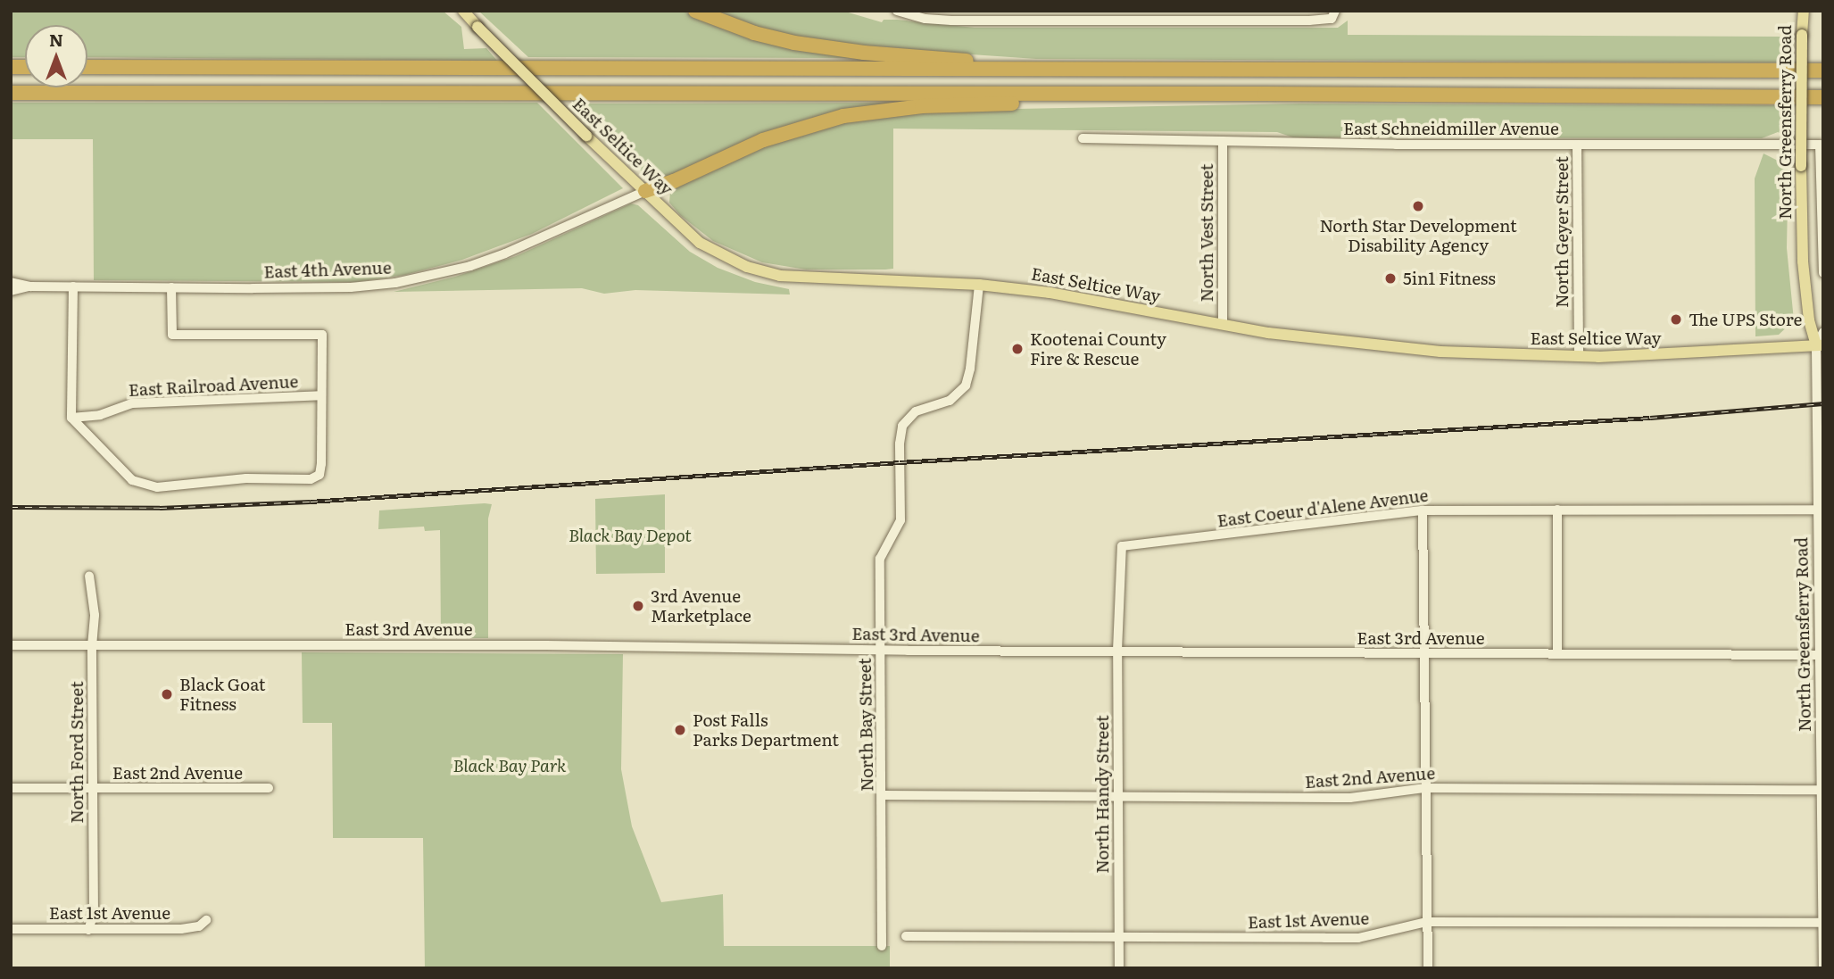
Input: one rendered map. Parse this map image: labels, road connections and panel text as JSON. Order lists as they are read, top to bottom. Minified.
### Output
{"streets":{"main road":["North Greensferry Road","East Seltice Way"],"street":["East Schneidmiller Avenue","North Geyer Street","North Vest Street","East 4th Avenue","East Railroad Avenue","East Coeur d'Alene Avenue","East 3rd Avenue","North Bay Street","North Ford Street","East 2nd Avenue","North Handy Street","East 1st Avenue"]},"crossings":[["North Greensferry Road","East Schneidmiller Avenue"],["North Greensferry Road","East Seltice Way"],["North Greensferry Road","East Coeur d'Alene Avenue"],["North Greensferry Road","East 3rd Avenue"],["North Greensferry Road","East 2nd Avenue"],["North Greensferry Road","East 1st Avenue"],["East Schneidmiller Avenue","North Geyer Street"],["East Schneidmiller Avenue","North Vest Street"],["East Seltice Way","North Geyer Street"],["East Seltice Way","North Vest Street"],["East Seltice Way","East 4th Avenue"],["East Seltice Way","North Bay Street"],["East Coeur d'Alene Avenue","East 3rd Avenue"],["East Coeur d'Alene Avenue","North Handy Street"],["East 3rd Avenue","North Bay Street"],["East 3rd Avenue","North Ford Street"],["East 3rd Avenue","North Handy Street"],["North Bay Street","East 2nd Avenue"],["North Ford Street","East 2nd Avenue"],["North Ford Street","East 1st Avenue"],["East 2nd Avenue","North Handy Street"],["North Handy Street","East 1st Avenue"]],"parks":["Black Bay Depot","Black Bay Park"],"places":["North Star Development Disability Agency","5in1 Fitness","The UPS Store","Kootenai County Fire & Rescue","3rd Avenue Marketplace","Black Goat Fitness","Post Falls Parks Department"],"north":"top"}
